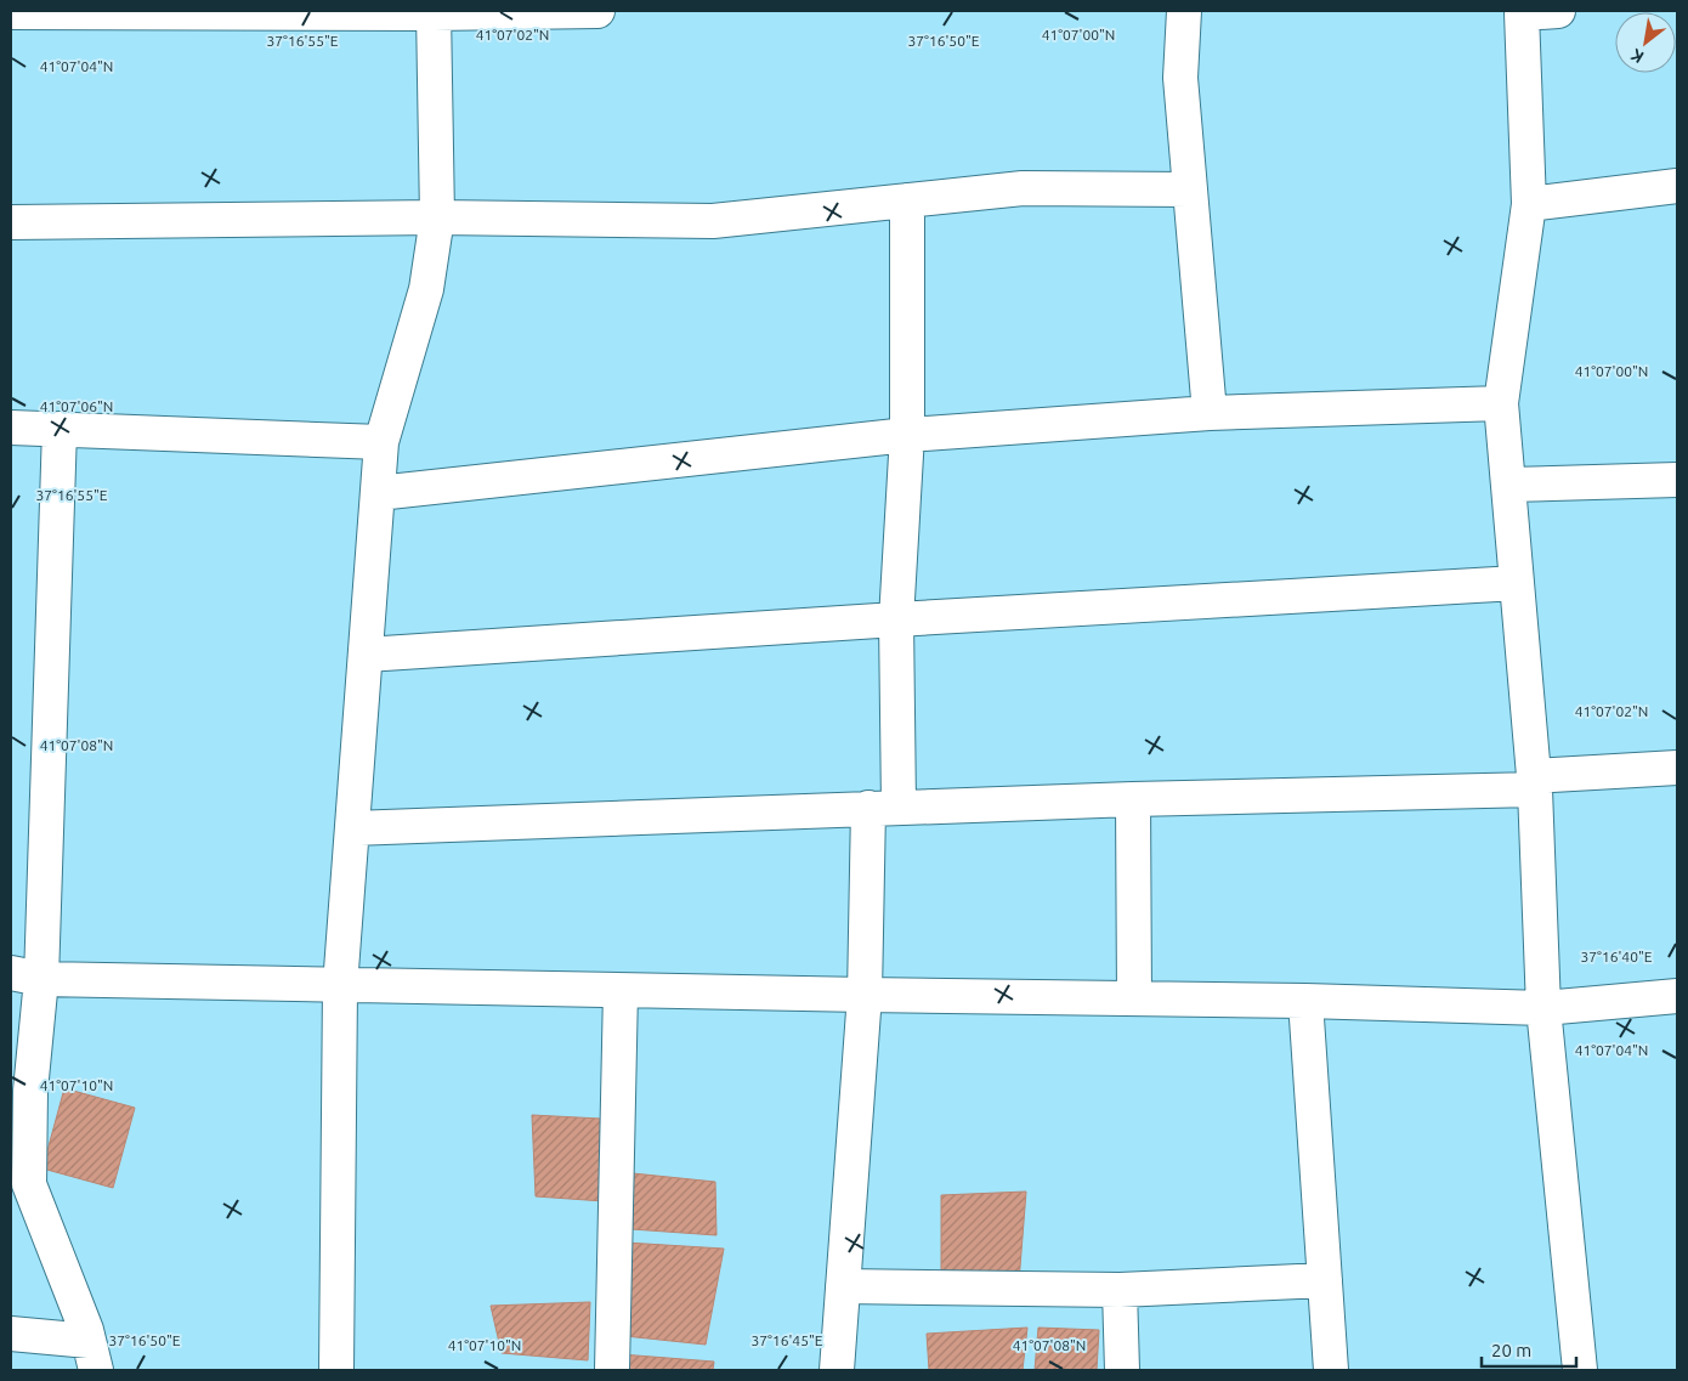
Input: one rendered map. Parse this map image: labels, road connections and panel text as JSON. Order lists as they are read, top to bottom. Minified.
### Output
{"scale_bar":"20 m","north":"bottom left","coordinates":["41°07'02\"N","41°07'00\"N","37°16'55\"E","37°16'50\"E","41°07'04\"N","41°07'06\"N","41°07'08\"N","37°16'40\"E","41°07'10\"N","37°16'45\"E"]}
